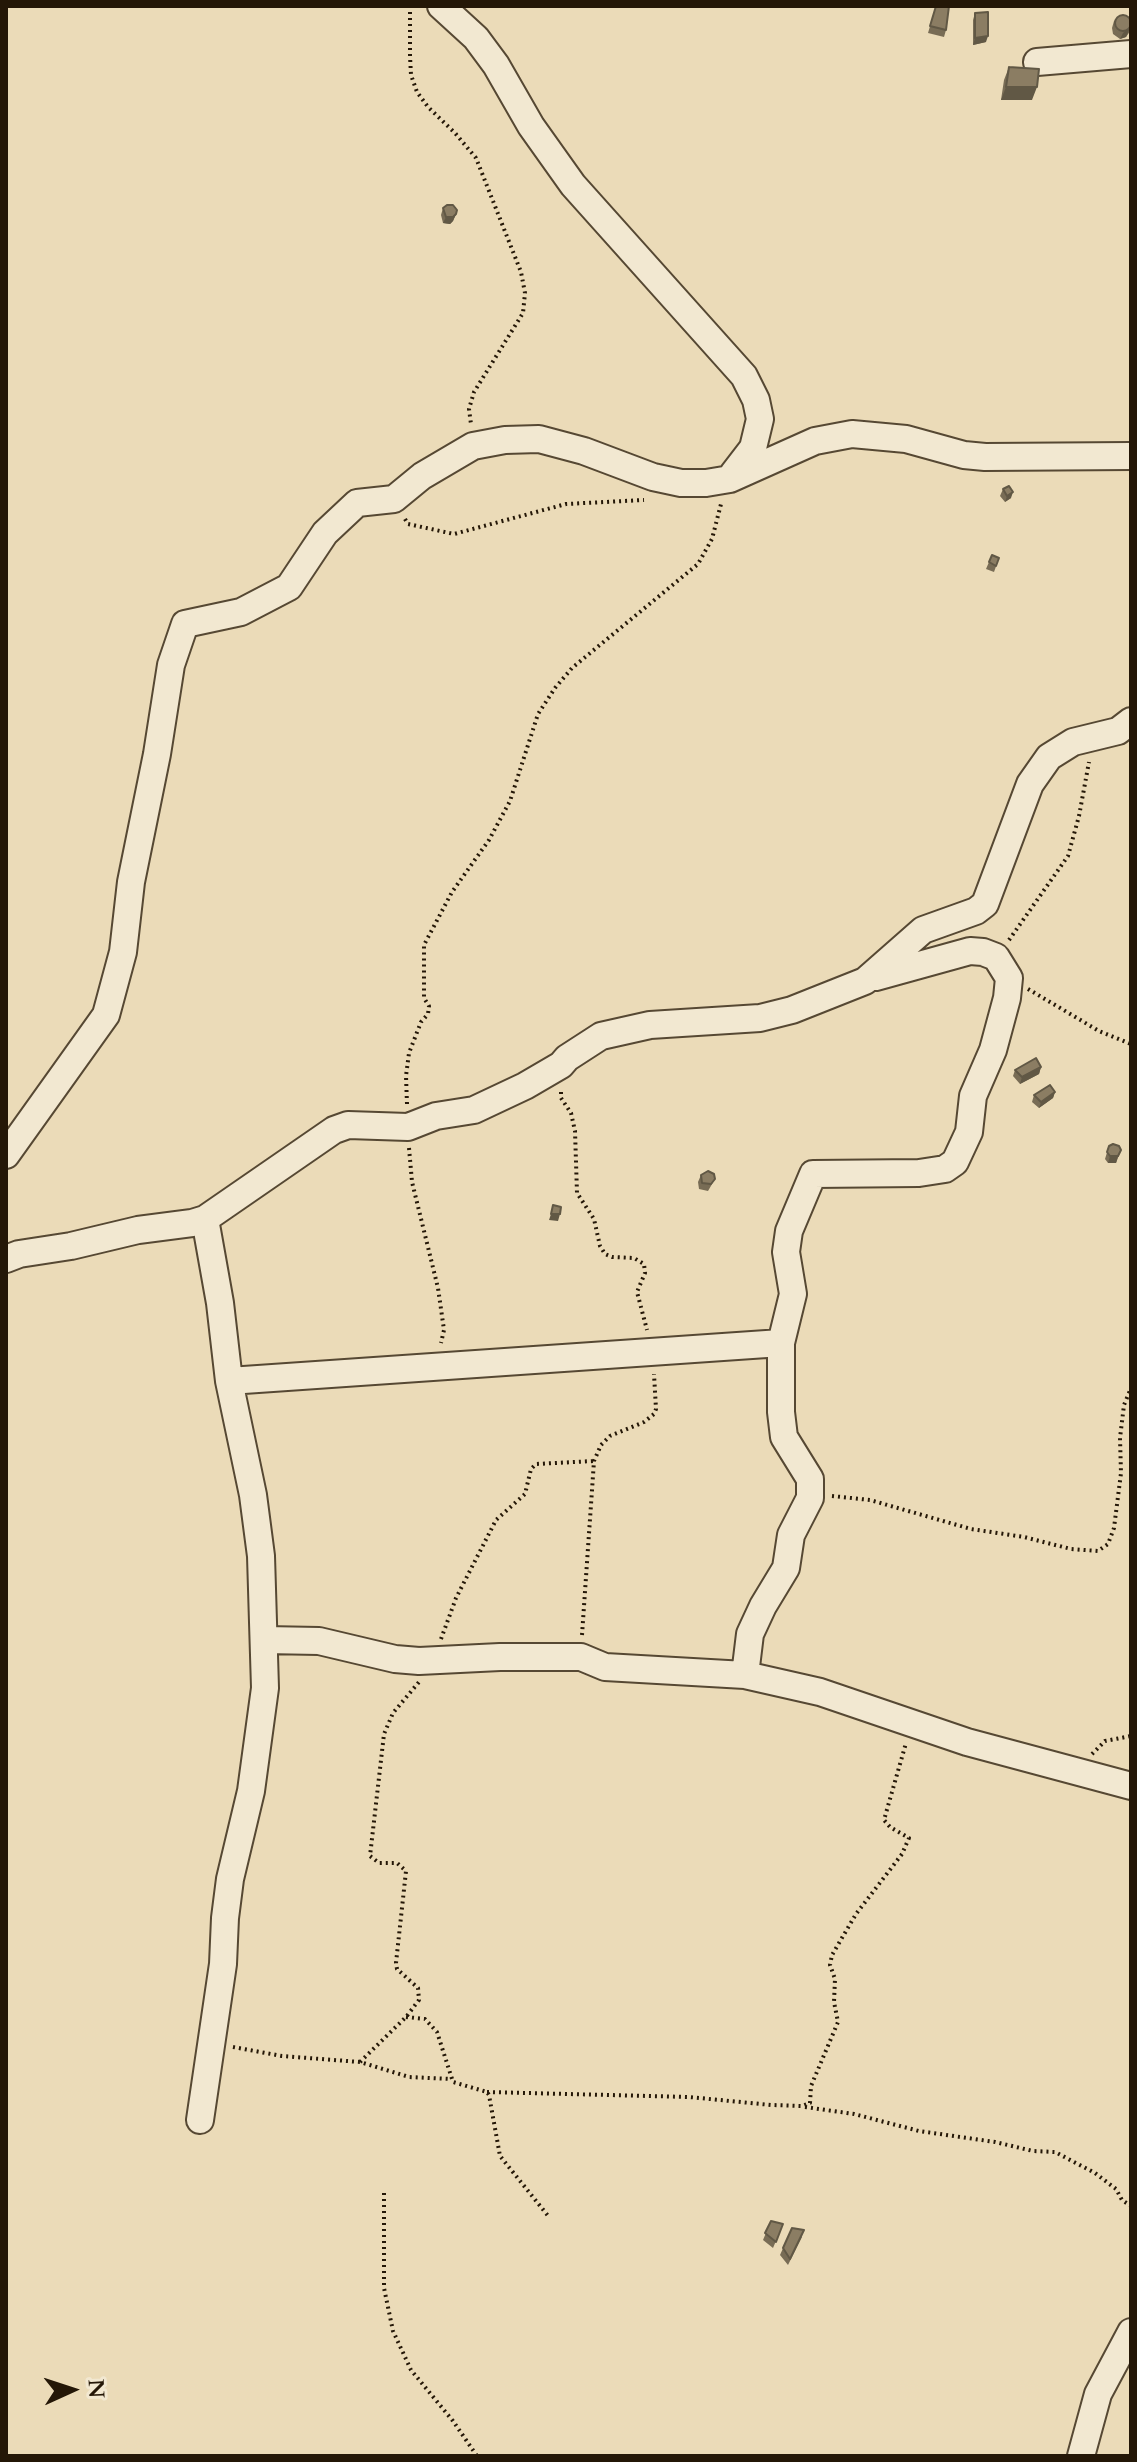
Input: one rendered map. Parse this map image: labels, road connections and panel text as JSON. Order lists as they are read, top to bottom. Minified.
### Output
{"north":"right"}
